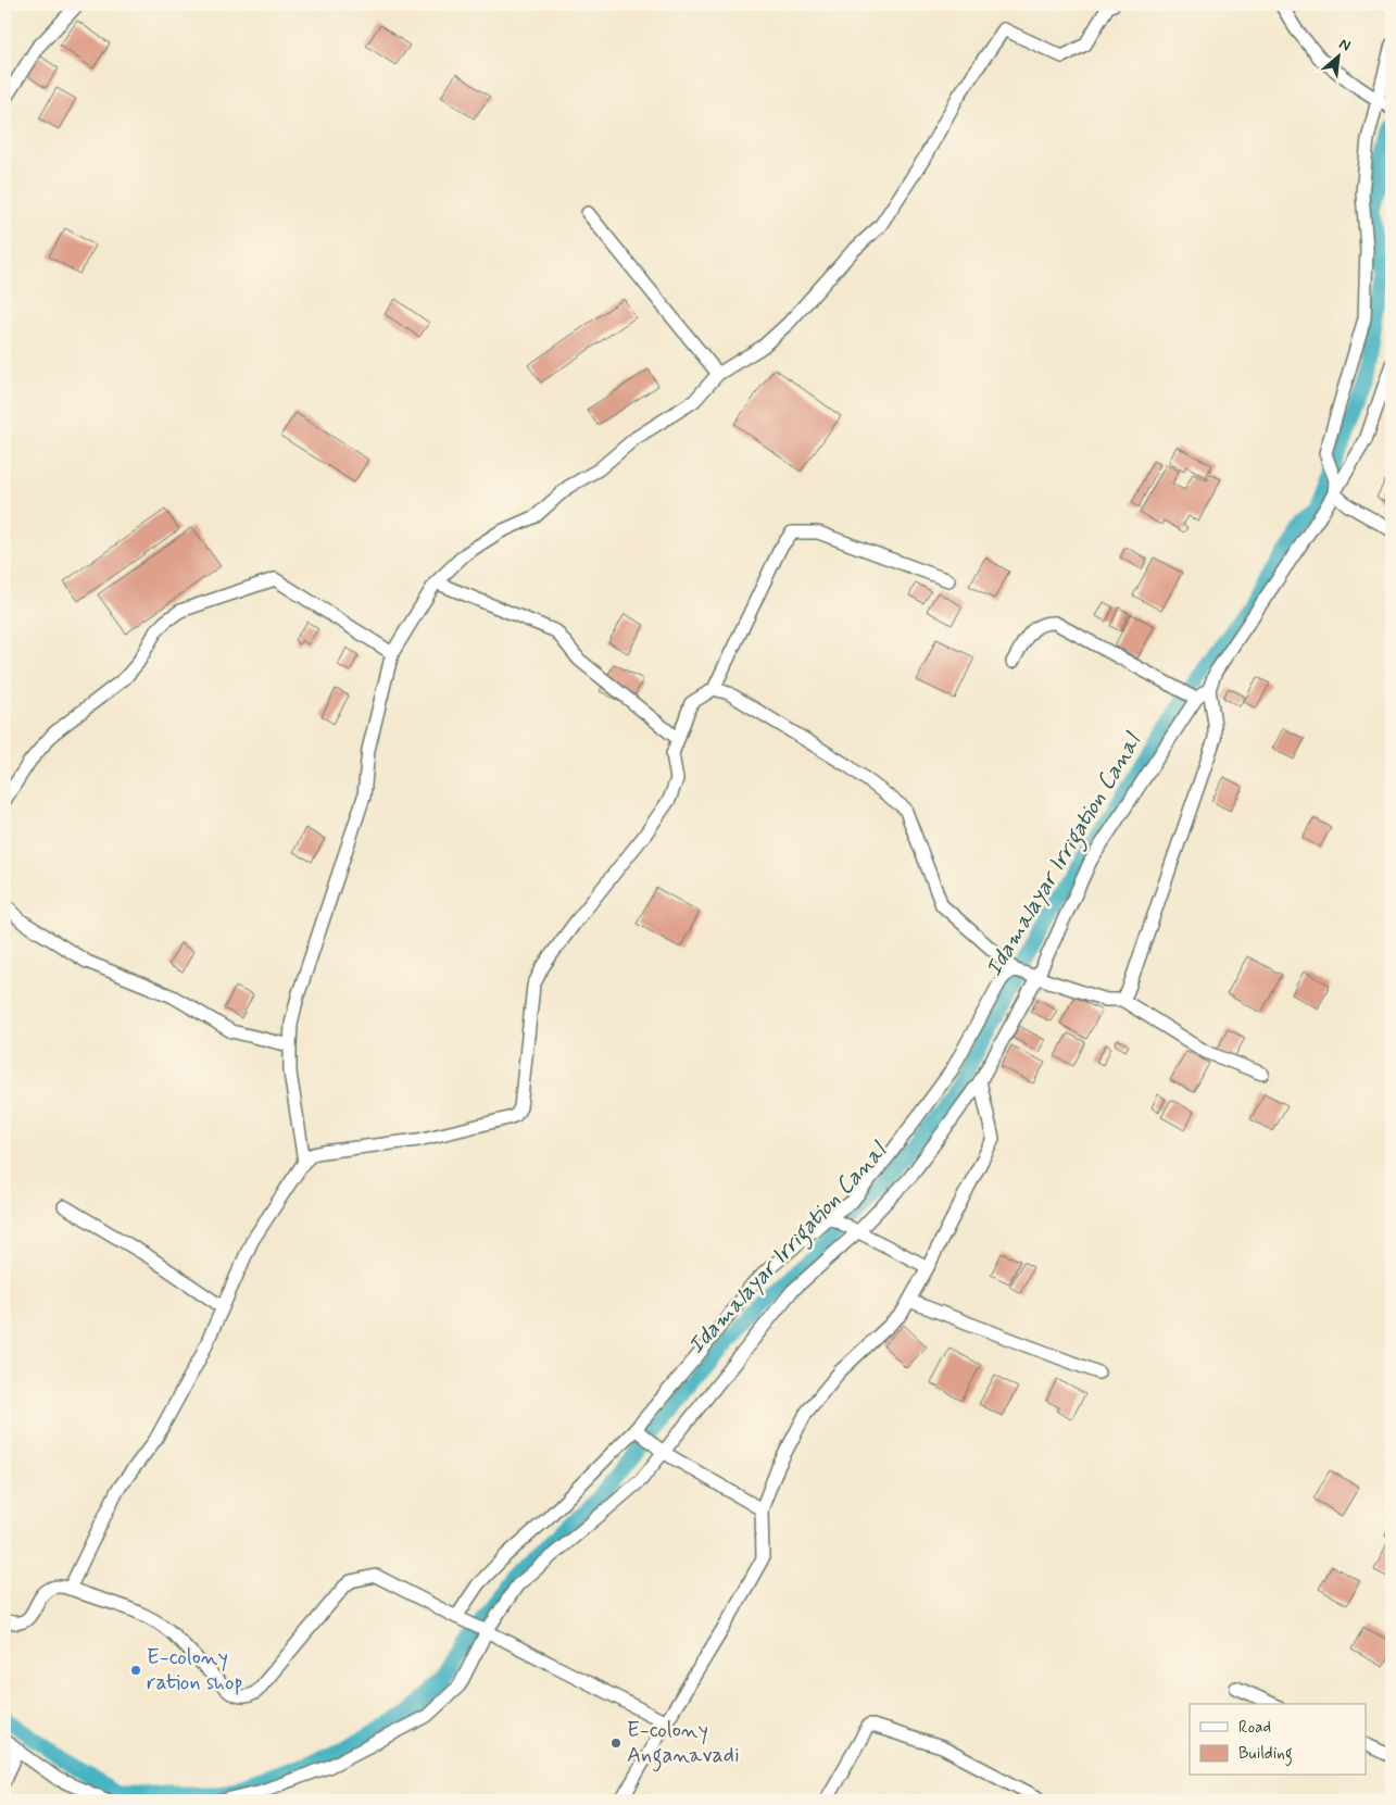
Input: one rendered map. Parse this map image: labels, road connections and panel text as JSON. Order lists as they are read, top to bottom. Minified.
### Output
{"water":["Idamalayar Irrigation Canal"],"places":["E-colony ration shop","E-colony Anganavadi"],"legend":["Road","Building"],"north":"top right"}
